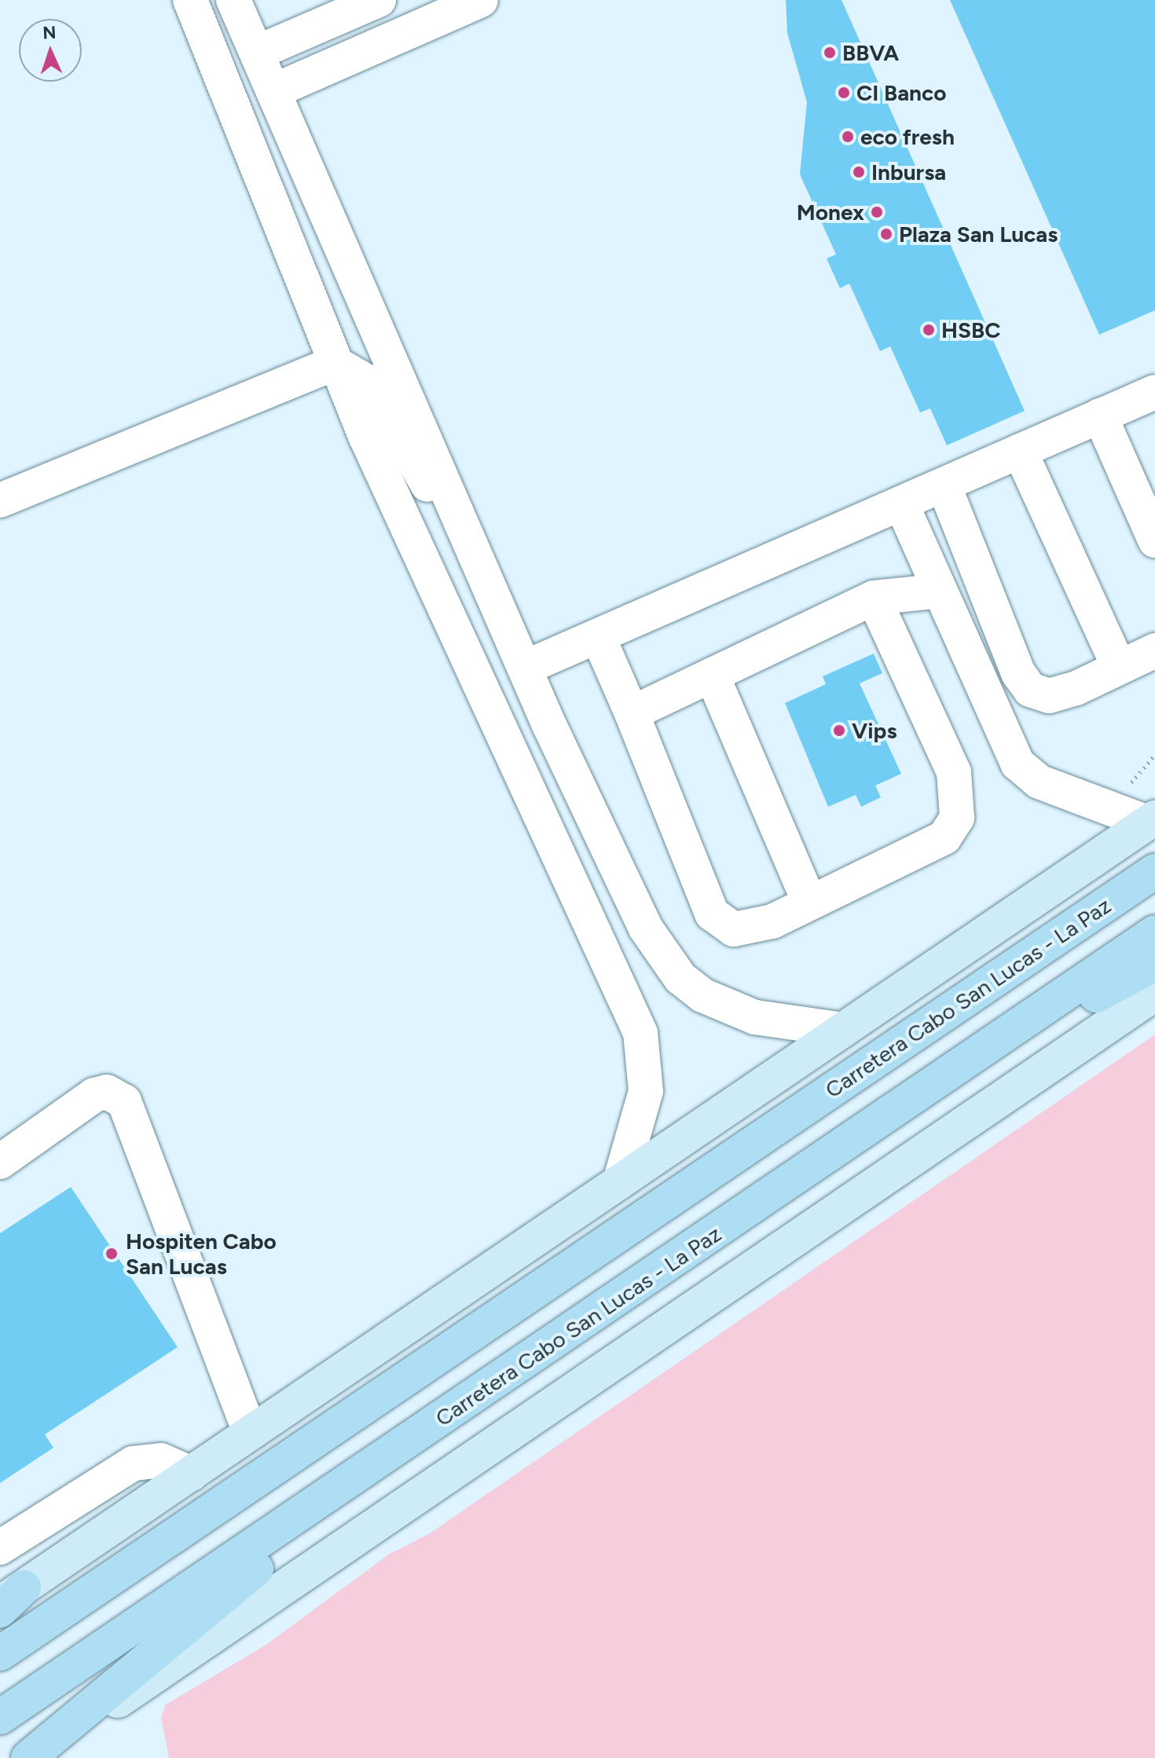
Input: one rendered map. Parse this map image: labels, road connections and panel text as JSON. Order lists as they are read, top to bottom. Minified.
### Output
{"streets":{"highway":["Carretera Cabo San Lucas - La Paz"]},"places":["BBVA","CI Banco","eco fresh","Inbursa","Monex","Plaza San Lucas","HSBC","Vips","Hospiten Cabo San Lucas"],"north":"top"}
